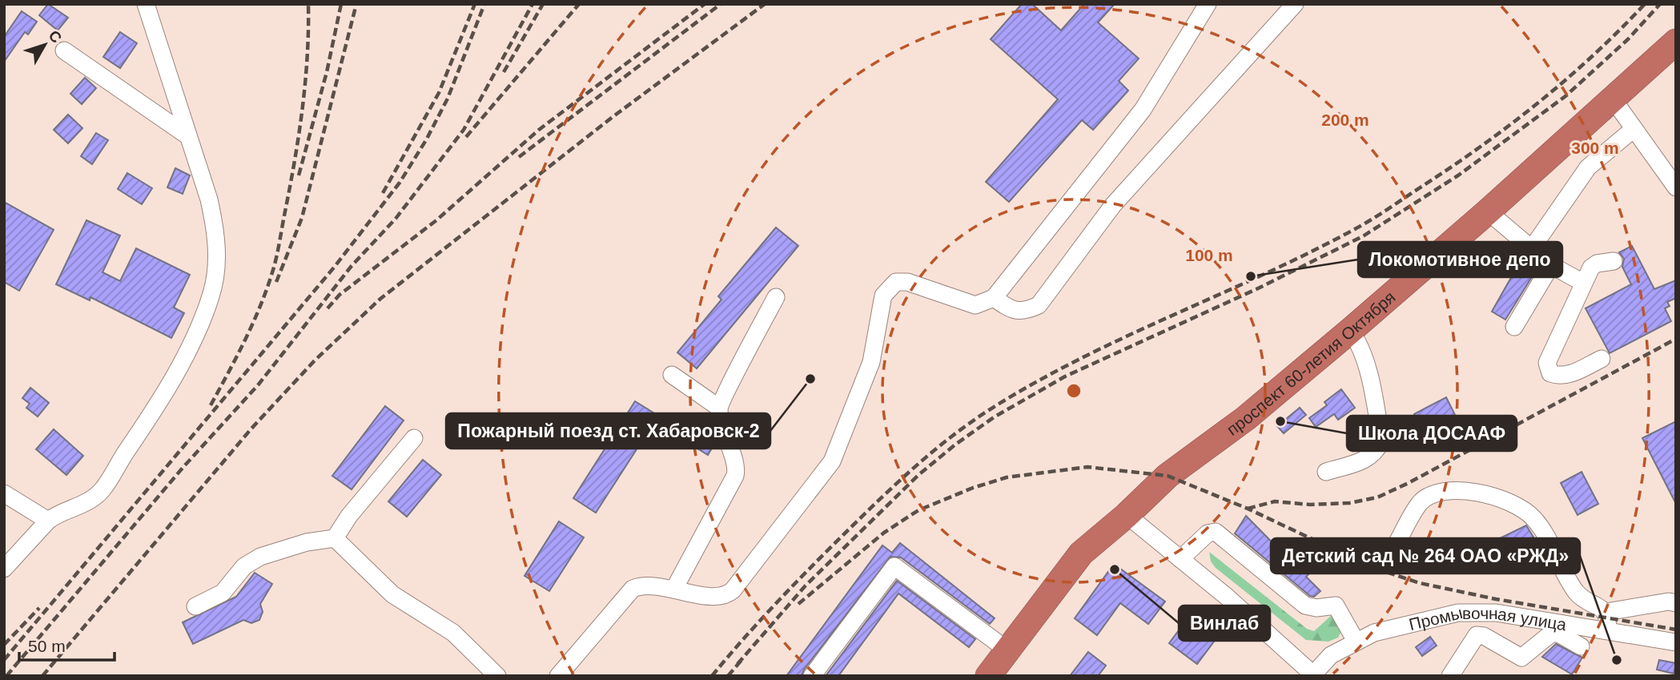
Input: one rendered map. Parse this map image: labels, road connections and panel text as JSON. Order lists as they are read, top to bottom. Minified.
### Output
{"streets":{"highway":["проспект 60-летия Октября"],"street":["Промывочная улица"]},"places":["Локомотивное депо","Пожарный поезд ст. Хабаровск-2","Школа ДОСААФ","Винлаб","Детский сад № 264 ОАО «РЖД»"],"scale_bar":"50 m","north":"top right","rings":["200 m","300 m","100 m"]}
